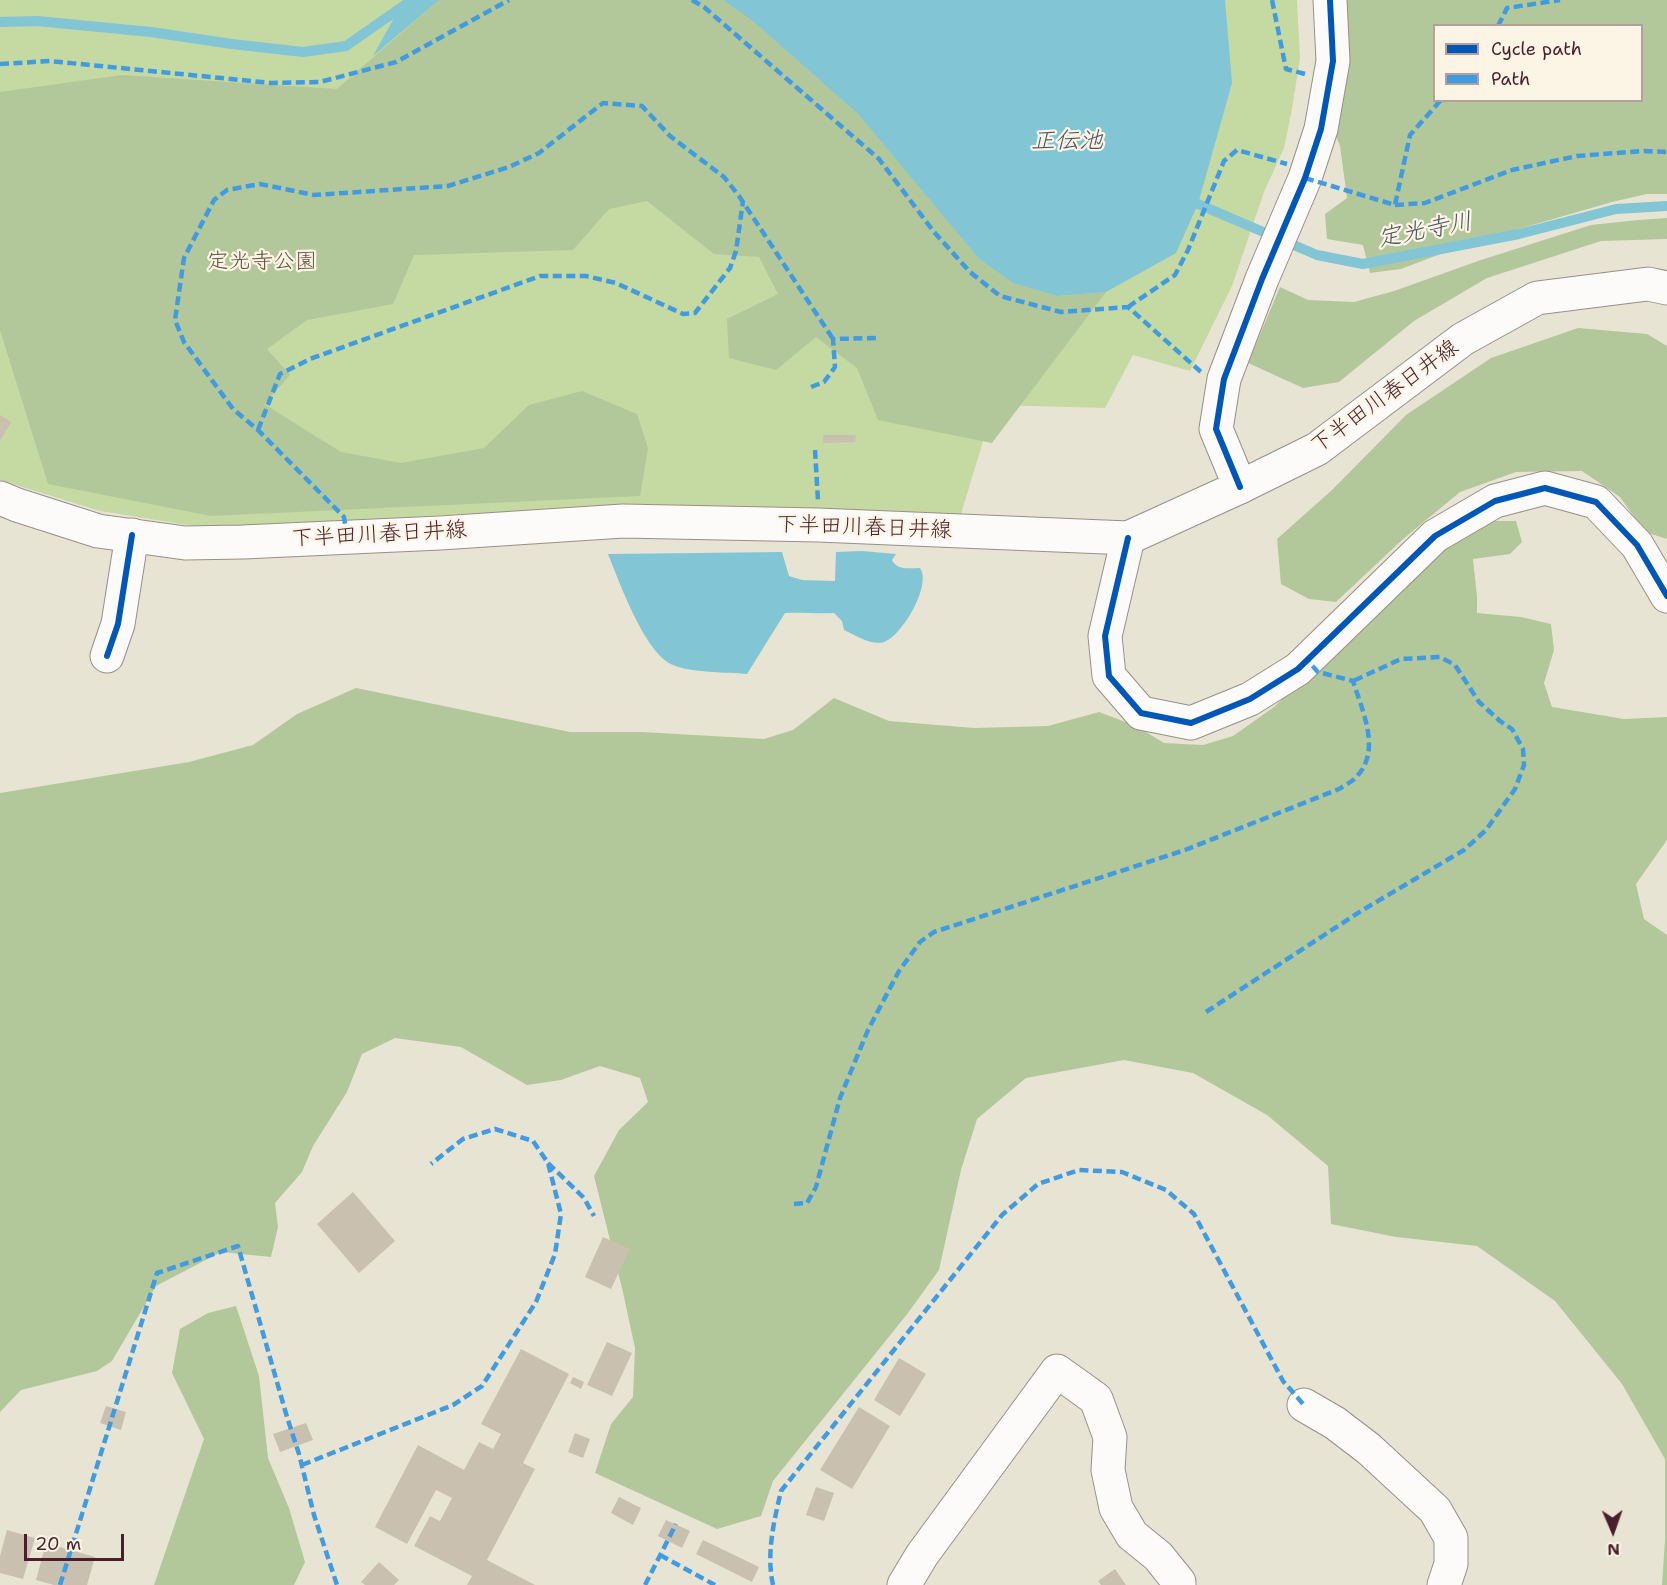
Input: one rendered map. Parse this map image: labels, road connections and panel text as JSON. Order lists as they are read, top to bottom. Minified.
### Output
{"streets":{"main road":["下半田川春日井線"]},"water":["正伝池","定光寺川"],"parks":["定光寺公園"],"legend":["Cycle path","Path"],"scale_bar":"20 m","north":"bottom"}
